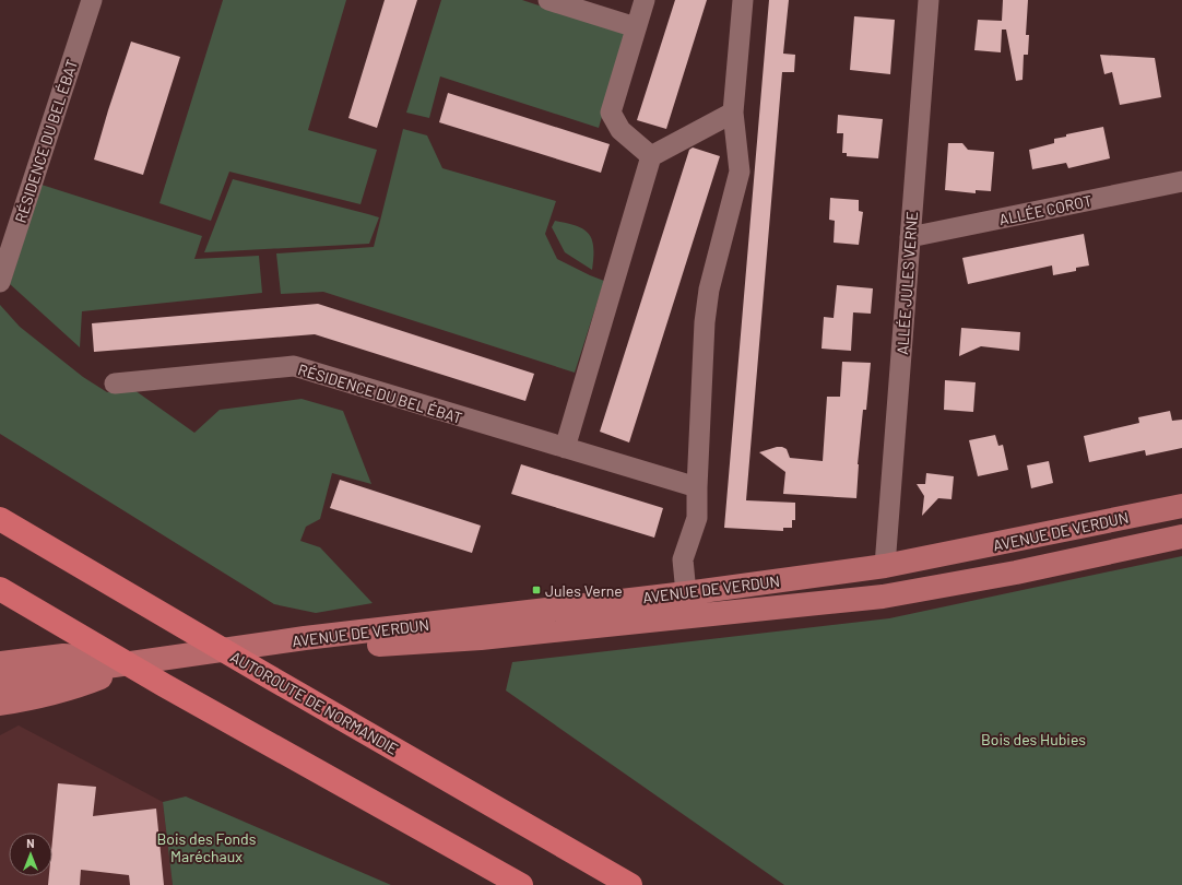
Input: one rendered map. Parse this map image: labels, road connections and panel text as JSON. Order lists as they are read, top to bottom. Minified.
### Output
{"streets":{"highway":["AUTOROUTE DE NORMANDIE"],"main road":["AVENUE DE VERDUN"],"street":["RÉSIDENCE DU BEL ÉBAT","ALLÉE COROT","ALLÉE JULES VERNE"]},"crossings":[["ALLÉE COROT","ALLÉE JULES VERNE"],["ALLÉE JULES VERNE","AVENUE DE VERDUN"]],"parks":["Bois des Hubies","Bois des Fonds Maréchaux"],"places":{"transit":["Jules Verne"]},"north":"top"}
